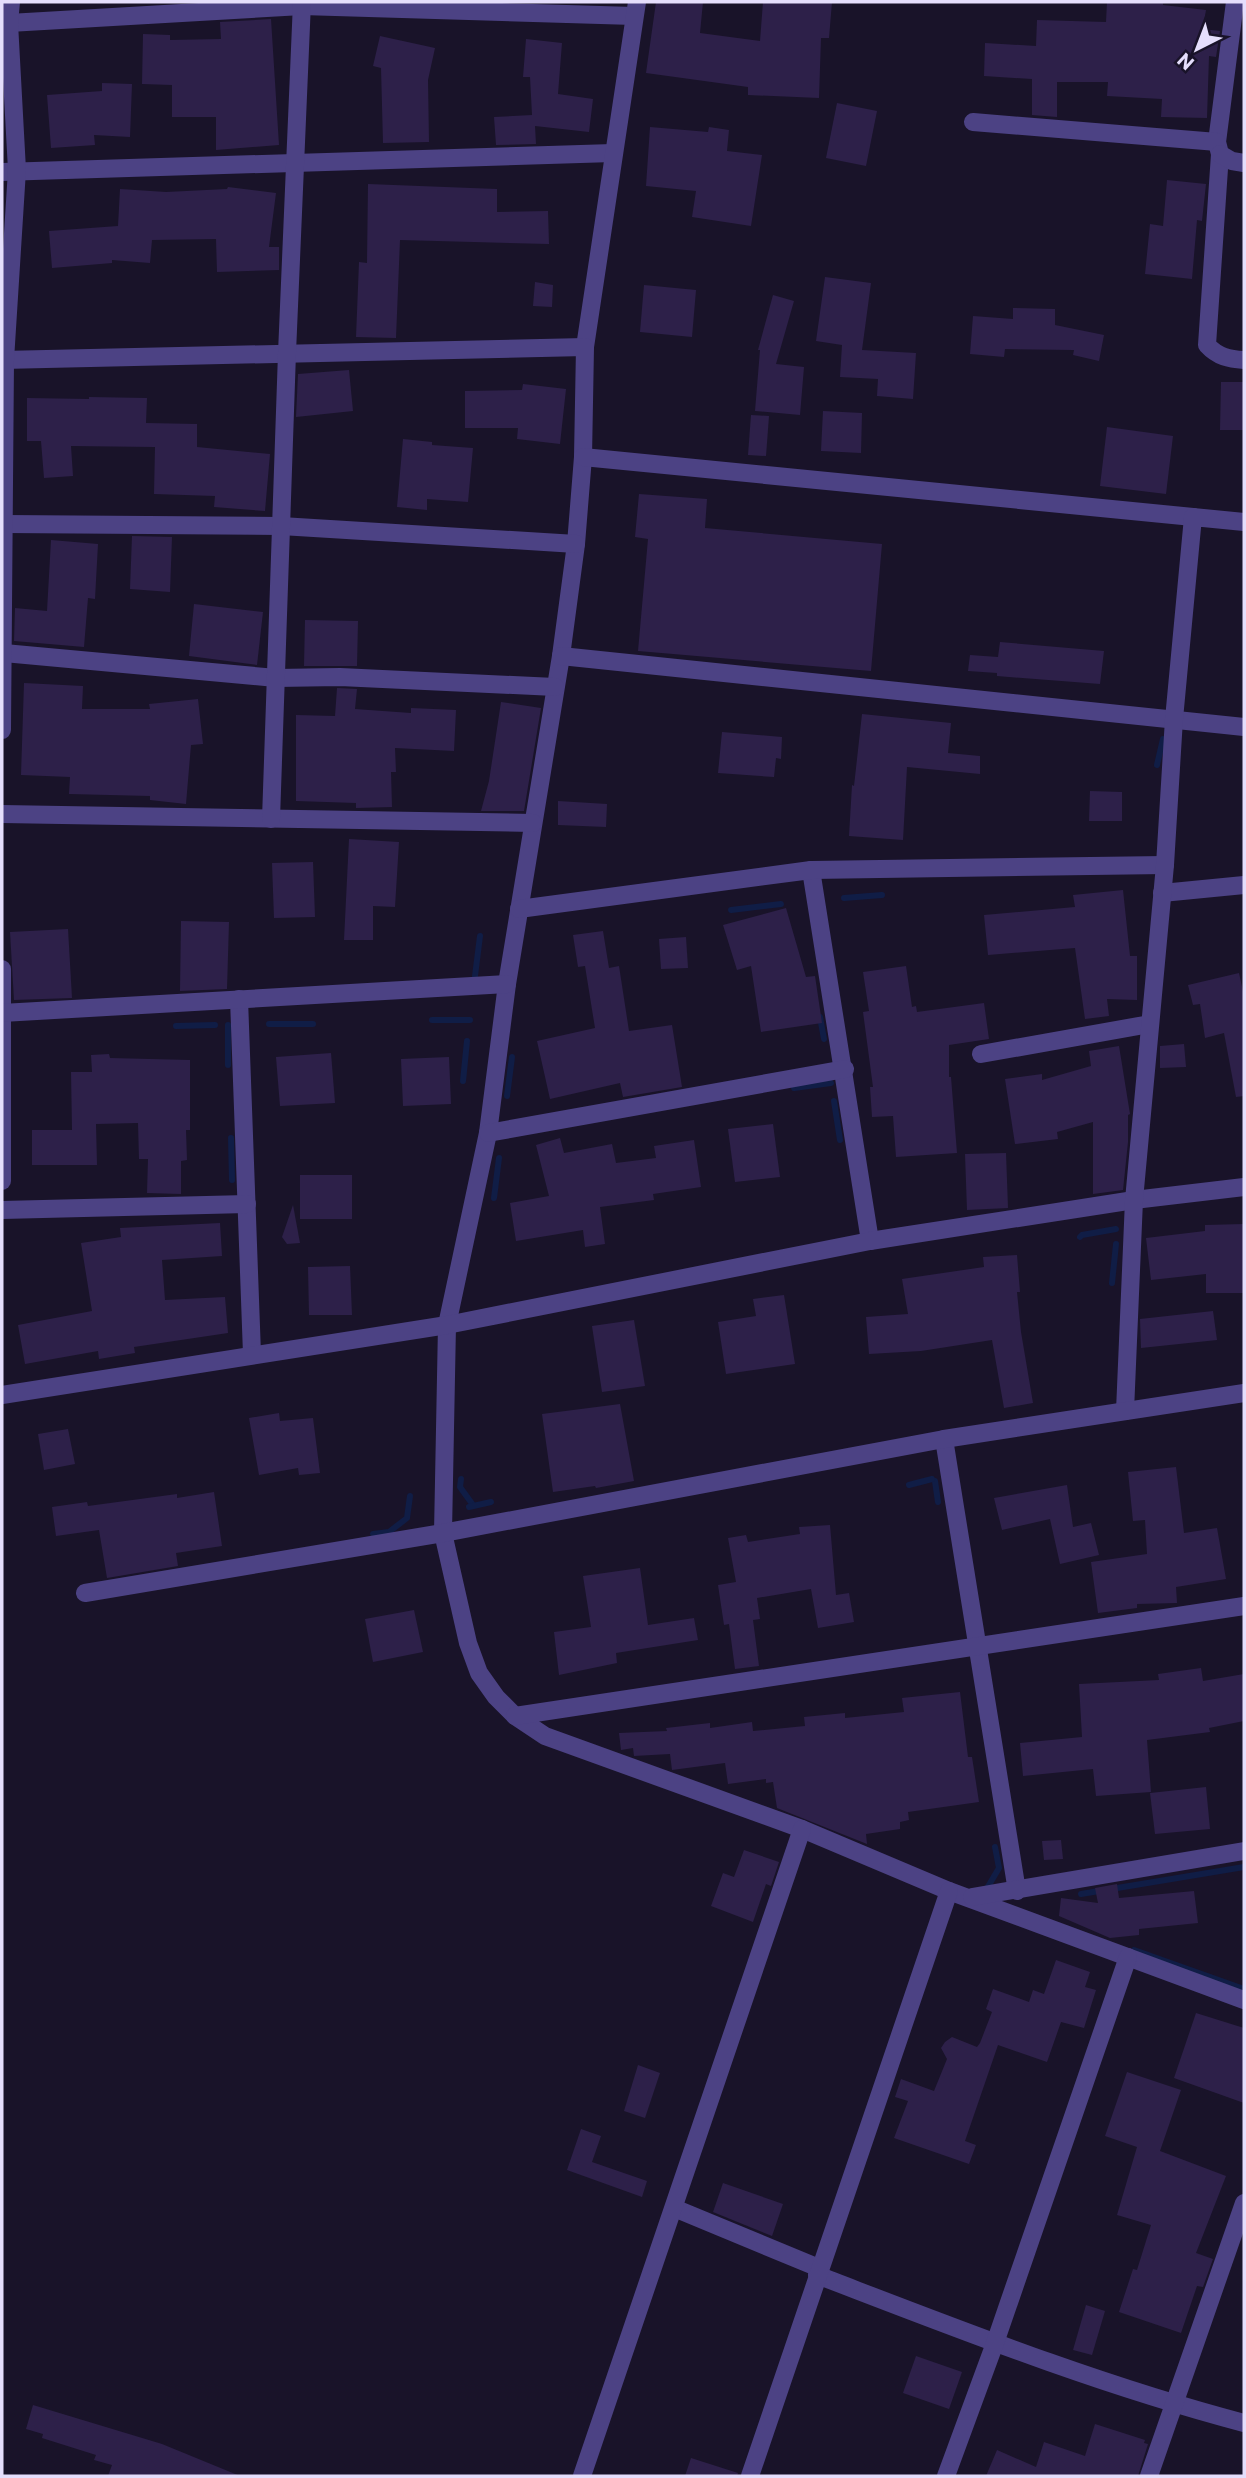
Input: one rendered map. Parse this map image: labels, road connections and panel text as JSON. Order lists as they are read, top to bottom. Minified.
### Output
{"north":"bottom left"}
